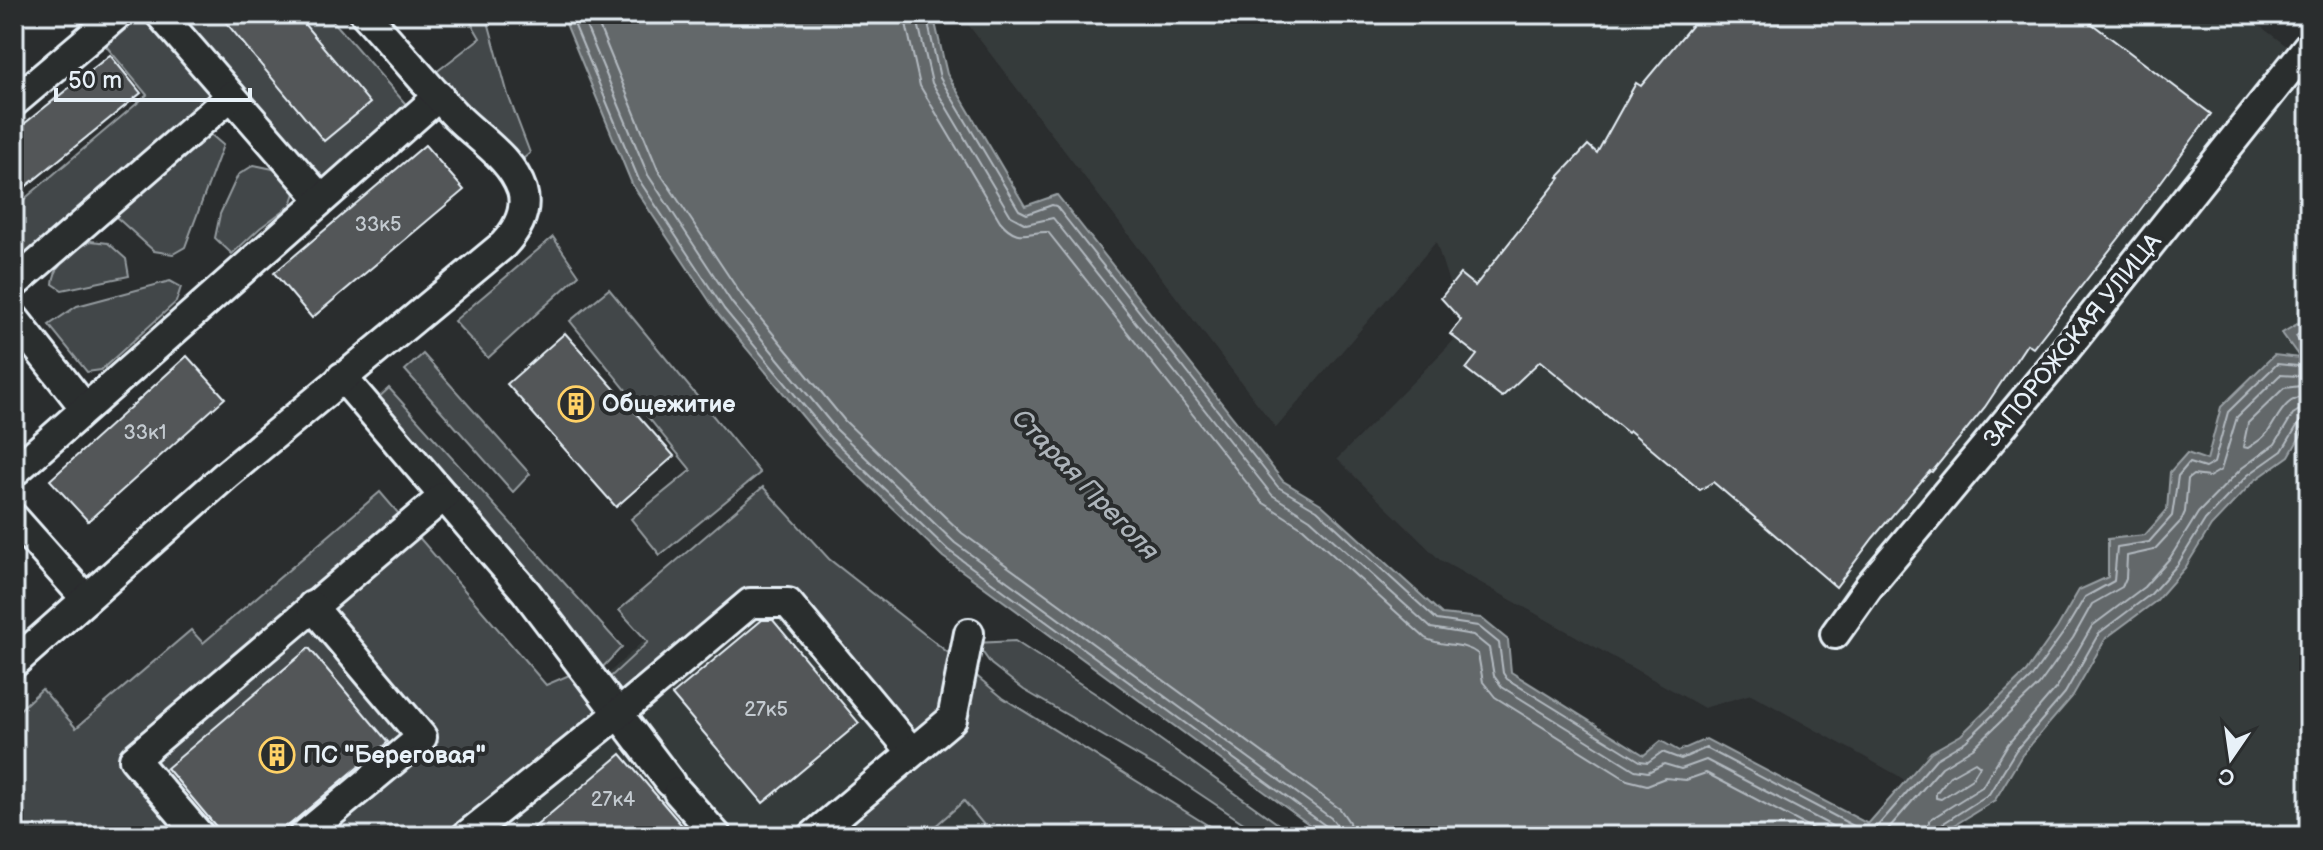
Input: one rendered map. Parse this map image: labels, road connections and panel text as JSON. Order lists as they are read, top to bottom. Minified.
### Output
{"streets":{"street":["ЗАПОРОЖСКАЯ УЛИЦА"]},"water":["Старая Преголя"],"places":{"building":["Общежитие","ПС \"Береговая\""]},"house_numbers":["33к5","33к1","27к5","27к4"],"scale_bar":"50 m","north":"bottom"}
